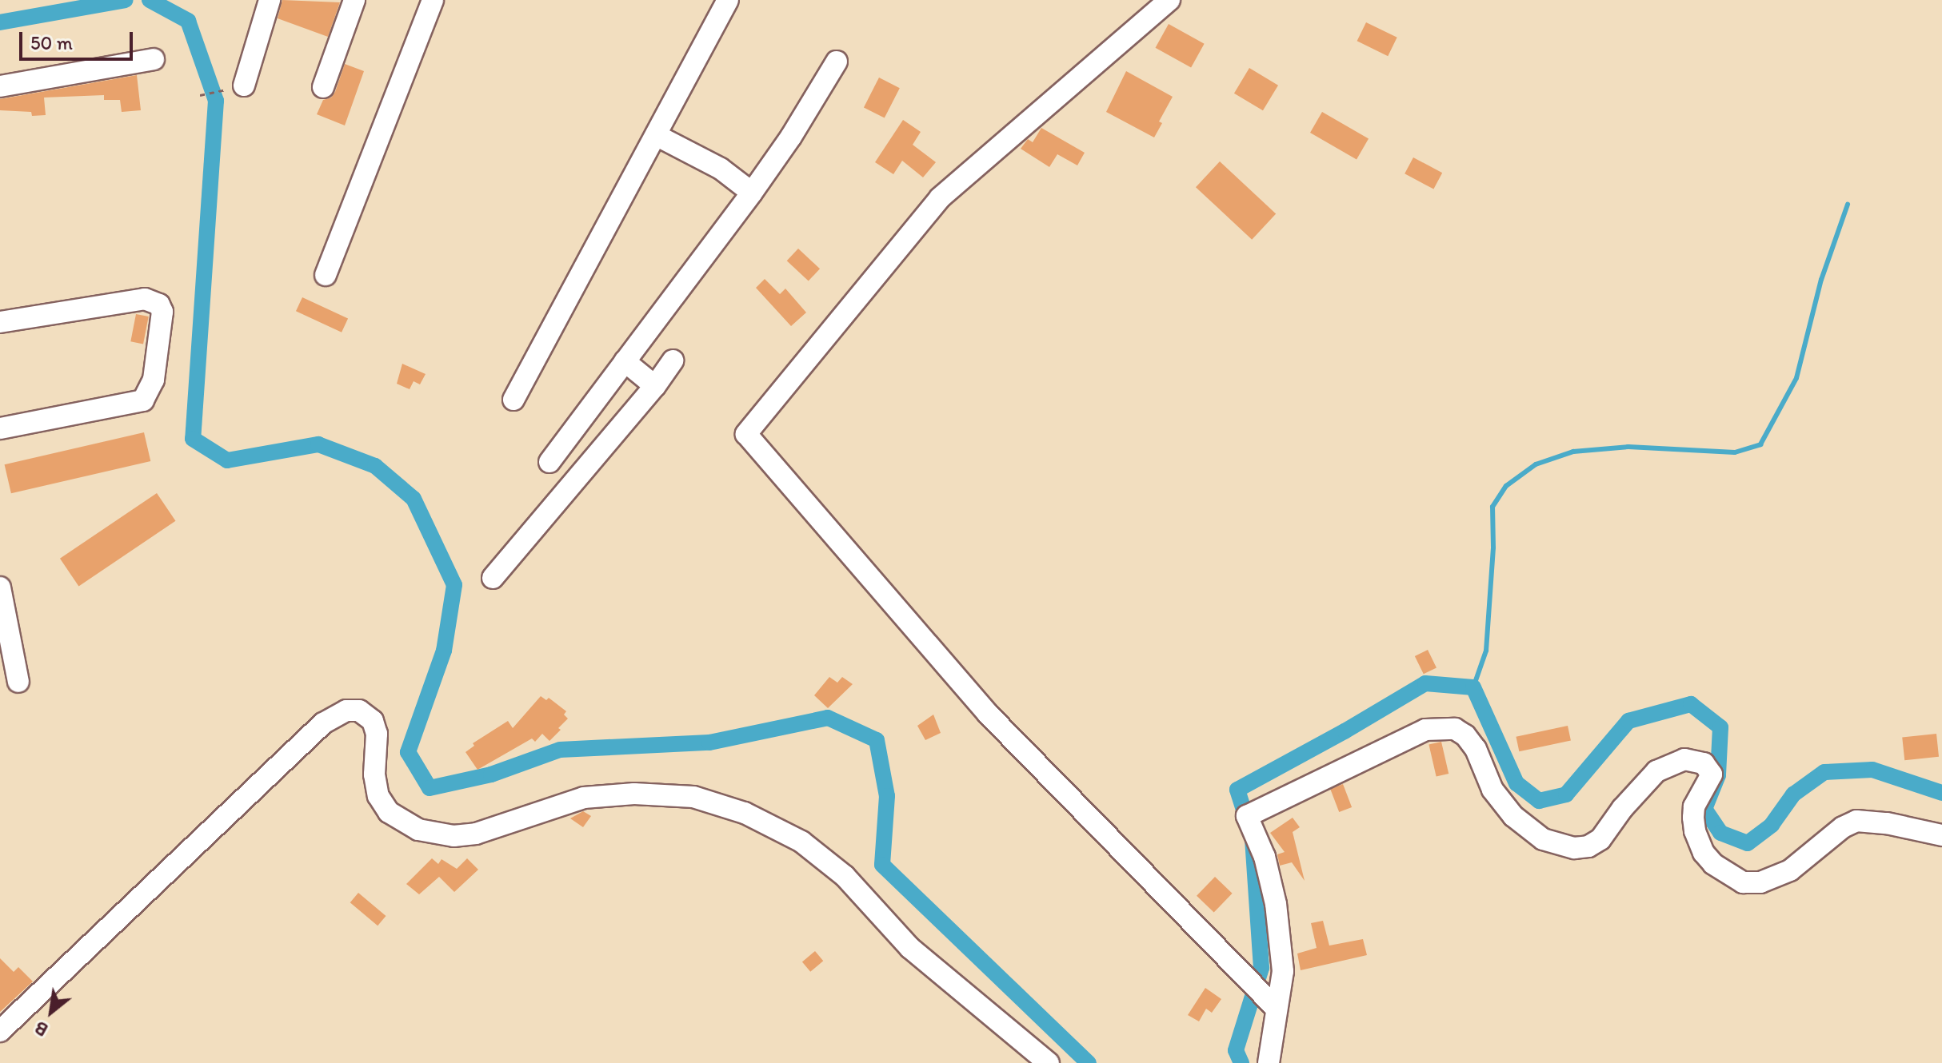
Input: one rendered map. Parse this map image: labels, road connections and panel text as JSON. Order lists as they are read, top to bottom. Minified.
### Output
{"scale_bar":"50 m","north":"bottom left"}
